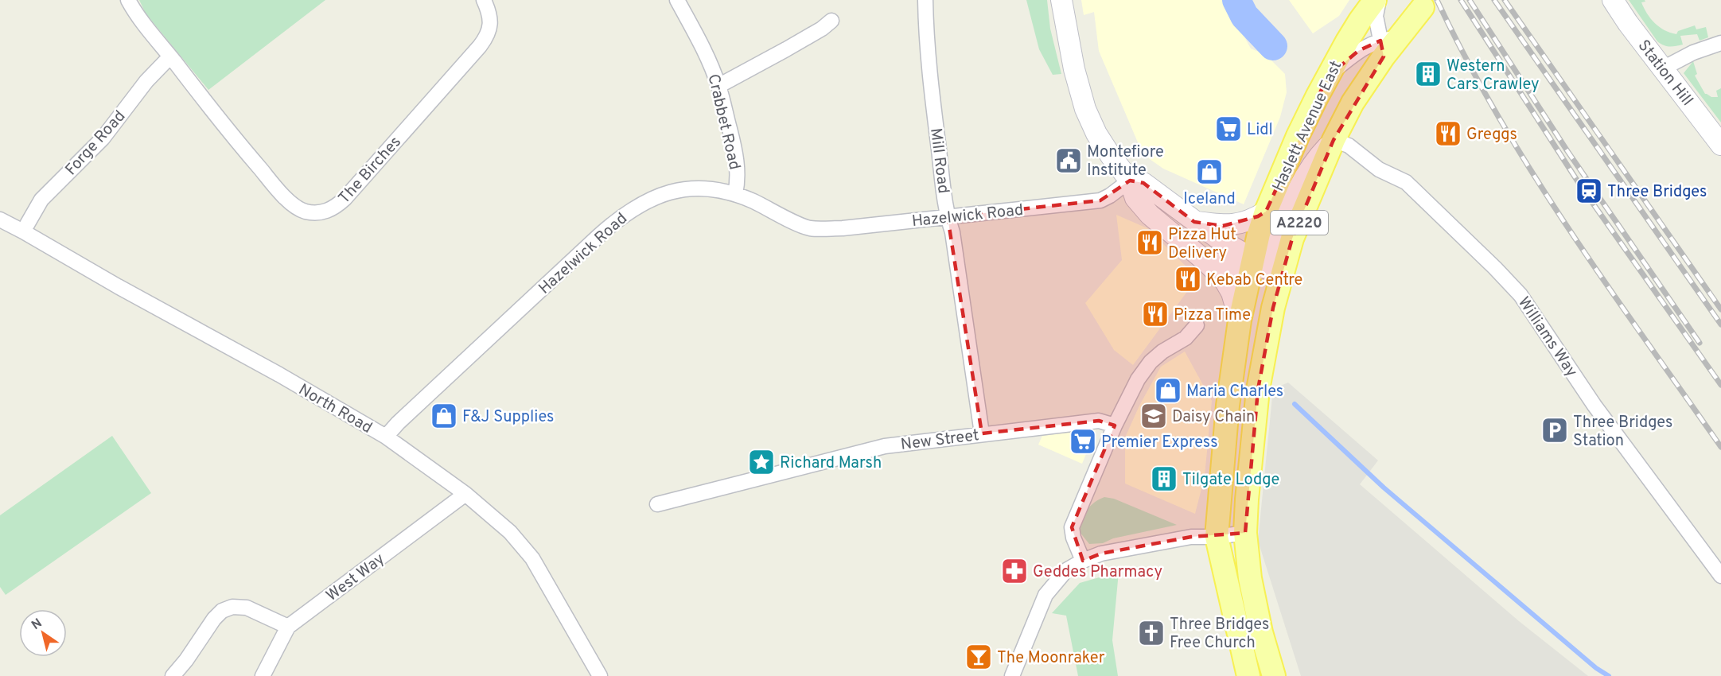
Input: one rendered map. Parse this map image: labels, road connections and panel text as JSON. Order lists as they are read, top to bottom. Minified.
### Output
{"streets":{"main road":["Haslett Avenue East","A2220"],"street":["Station Hill","Crabbet Road","Forge Road","Mill Road","The Birches","Hazelwick Road","Williams Way","North Road","New Street","West Way"]},"crossings":[["Crabbet Road","Hazelwick Road"],["Haslett Avenue East","Williams Way"],["Forge Road","The Birches"],["Forge Road","North Road"],["Mill Road","Hazelwick Road"],["Mill Road","New Street"],["Hazelwick Road","North Road"],["North Road","West Way"]],"places":{"building":["Western Cars Crawley","Tilgate Lodge"],"supermarket":["Lidl","Premier Express"],"restaurant":["Greggs","Pizza Hut Delivery","Kebab Centre","Pizza Time"],"public building":["Montefiore Institute"],"shop":["Iceland","Maria Charles","F&J Supplies"],"station":["Three Bridges"],"school or university":["Daisy Chain"],"parking":["Three Bridges Station"],"place":["Richard Marsh"],"pharmacy":["Geddes Pharmacy"],"church":["Three Bridges Free Church"],"bar":["The Moonraker"]},"north":"top left"}
